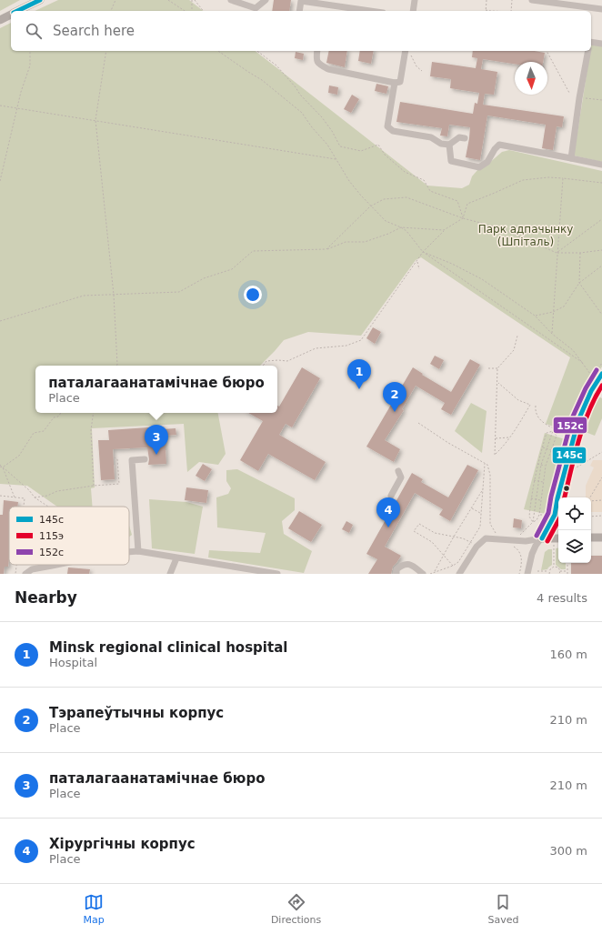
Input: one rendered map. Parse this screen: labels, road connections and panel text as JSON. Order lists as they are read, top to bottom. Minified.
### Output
{"parks":["Парк адпачынку (Шпіталь)"],"lines":["transit line 145с","transit line 152с","transit line 115э"],"legend":["145с","115э","152с"],"north":"bottom","page":{"search":"Search here","pins":["1","2","3","4"],"popup":["паталагаанатамічнае бюро","Place"],"heading":["Nearby","4 results"],"list":[{"mark":"1","name":"Minsk regional clinical hospital","note":"Hospital","value":"160 m"},{"mark":"2","name":"Тэрапеўтычны корпус","note":"Place","value":"210 m"},{"mark":"3","name":"паталагаанатамічнае бюро","note":"Place","value":"210 m"},{"mark":"4","name":"Хірургічны корпус","note":"Place","value":"300 m"}],"nav":["Map","Directions","Saved"]}}
